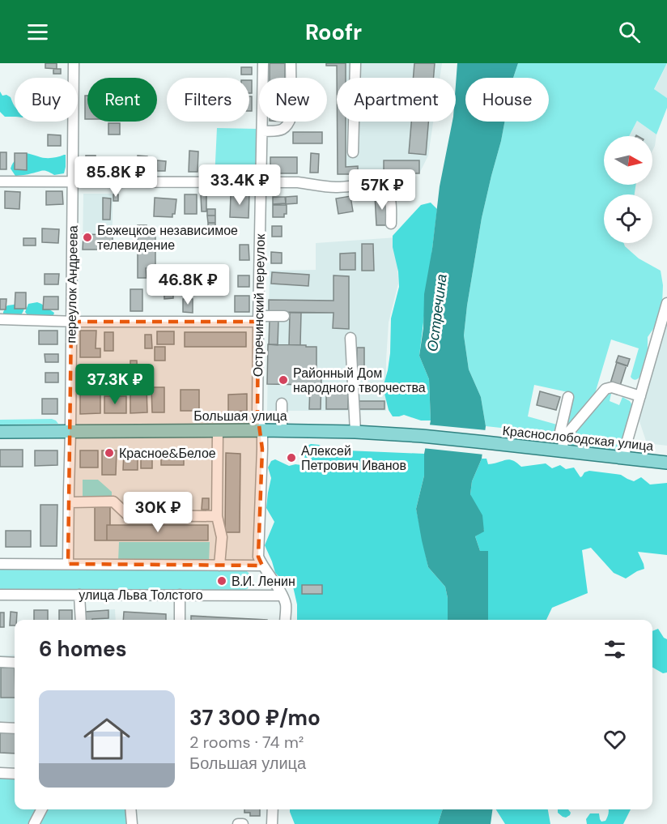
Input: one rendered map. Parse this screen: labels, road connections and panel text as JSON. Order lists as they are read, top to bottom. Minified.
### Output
{"streets":{"main road":["Большая улица","Краснослободская улица"],"street":["переулок Андреева","Остречинский переулок","улица Льва Толстого"]},"crossings":[["переулок Андреева","Большая улица"],["Остречинский переулок","Большая улица"],["Большая улица","Краснослободская улица"]],"water":["Остречина"],"places":["Бежецкое независимое телевидение","Районный Дом народного творчества","Красное&Белое","Алексей Петрович Иванов","В.И. Ленин"],"north":"right","page":{"header":"Roofr","chip":["Buy","Rent","Filters","New","Apartment","House"],"price":["85.8K ₽","33.4K ₽","57K ₽","46.8K ₽","37.3K ₽","30K ₽"],"heading":"6 homes","list":[{"name":"37 300 ₽/mo","note":"2 rooms · 74 m² · Большая улица"}]}}
